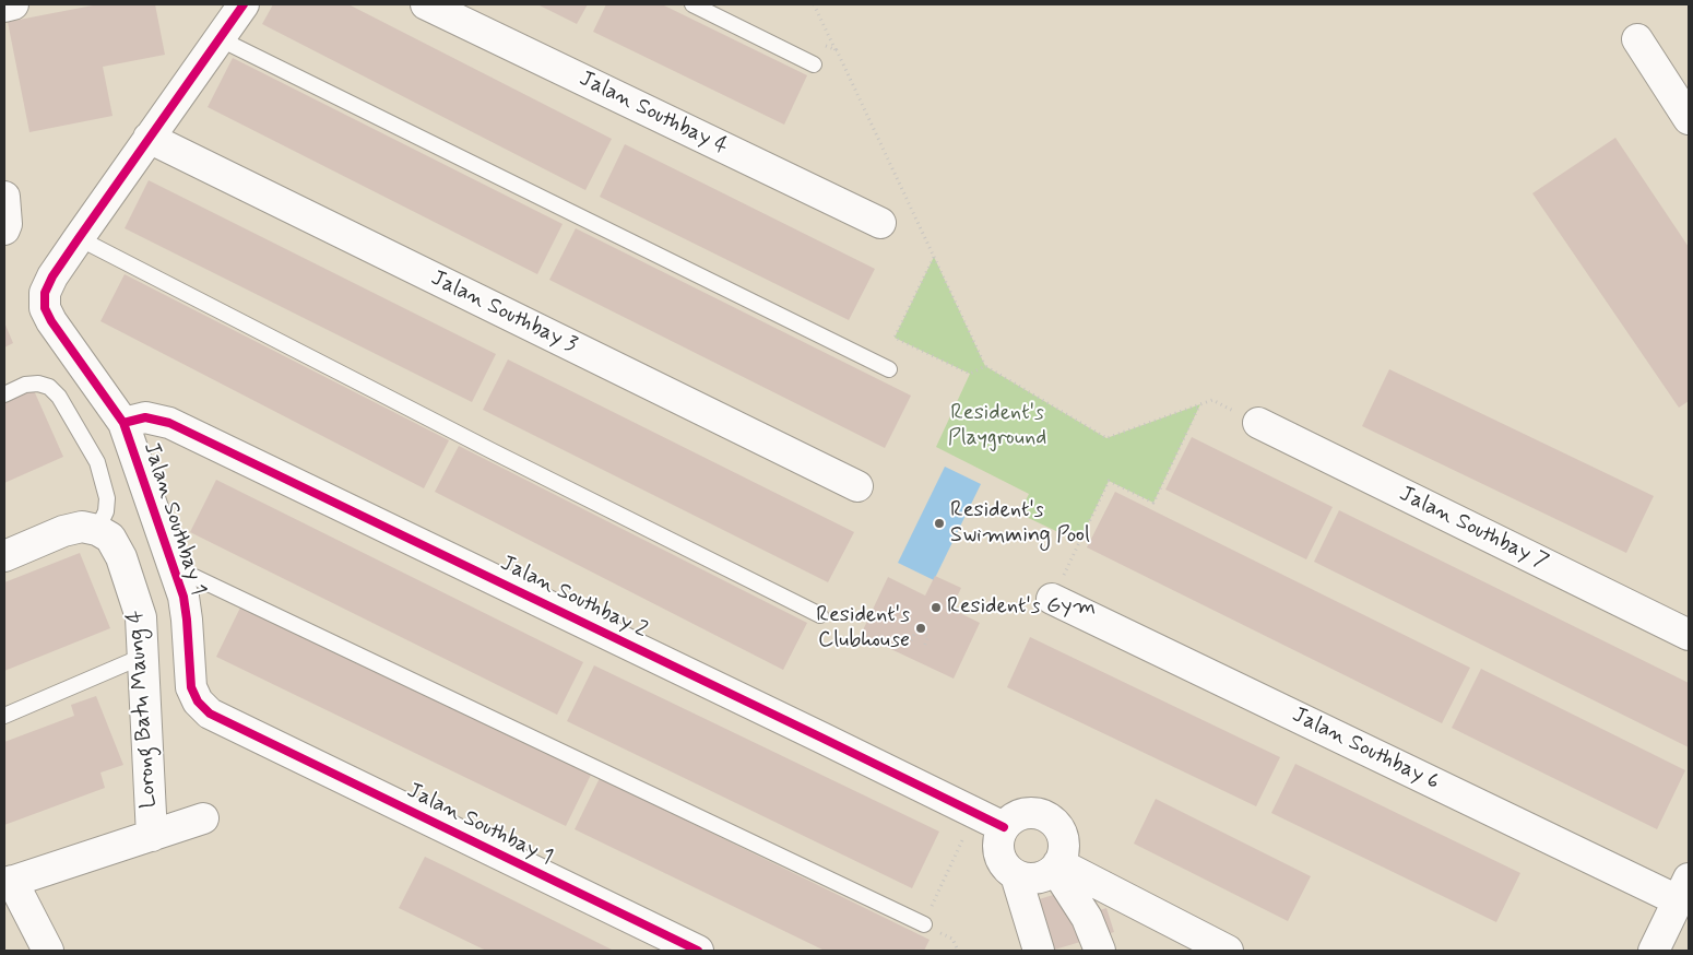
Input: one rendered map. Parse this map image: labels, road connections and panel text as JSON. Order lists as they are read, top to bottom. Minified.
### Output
{"streets":{"street":["Jalan Southbay 4","Jalan Southbay 3","Jalan Southbay 1","Jalan Southbay 7","Jalan Southbay 2","Lorong Batu Maung 4","Jalan Southbay 6"]},"crossings":[["Jalan Southbay 3","Jalan Southbay 1"],["Jalan Southbay 1","Jalan Southbay 2"]],"parks":["Resident's Playground"],"places":["Resident's Swimming Pool","Resident's Gym","Resident's Clubhouse"]}
